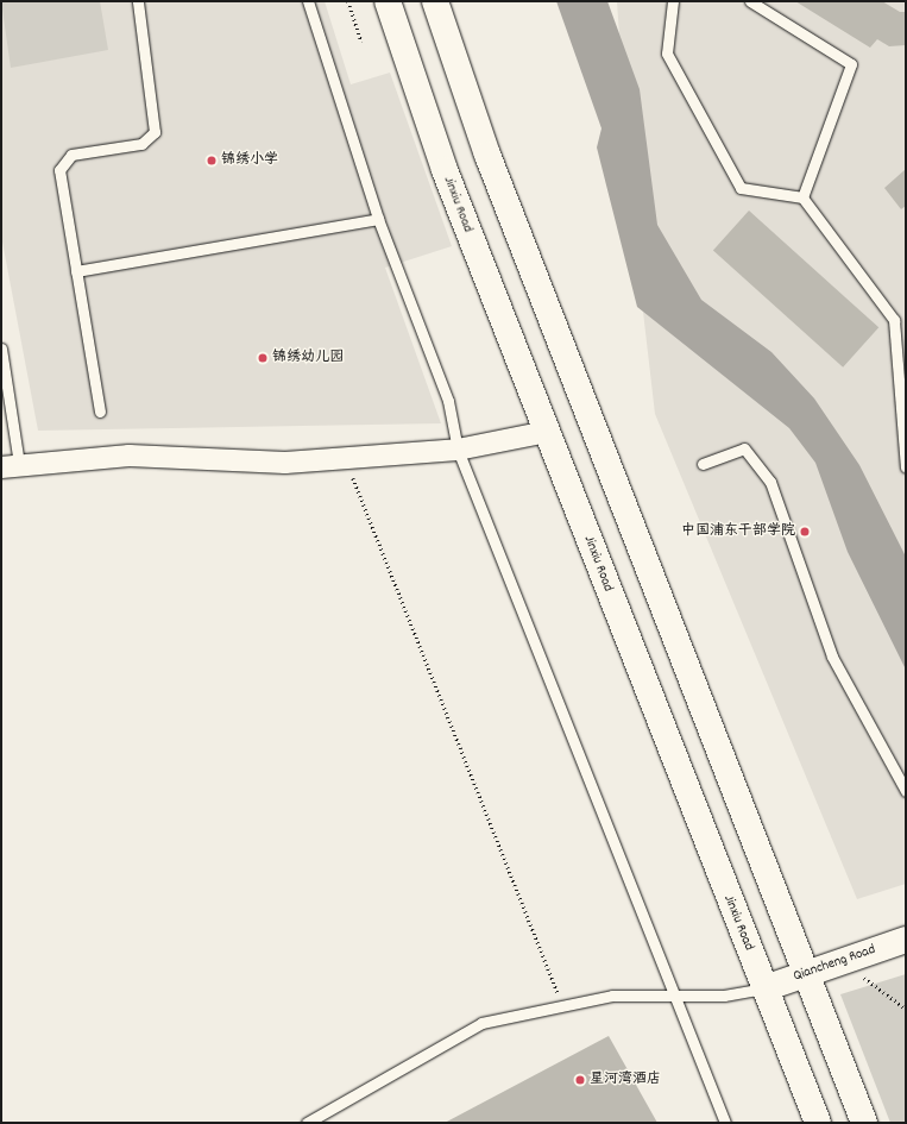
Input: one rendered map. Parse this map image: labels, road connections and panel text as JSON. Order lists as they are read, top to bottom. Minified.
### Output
{"streets":{"main road":["Jinxiu Road","Qiancheng Road"]},"crossings":[["Jinxiu Road","Qiancheng Road"]],"places":["锦绣小学","锦绣幼儿园","中国浦东干部学院","星河湾酒店"]}
